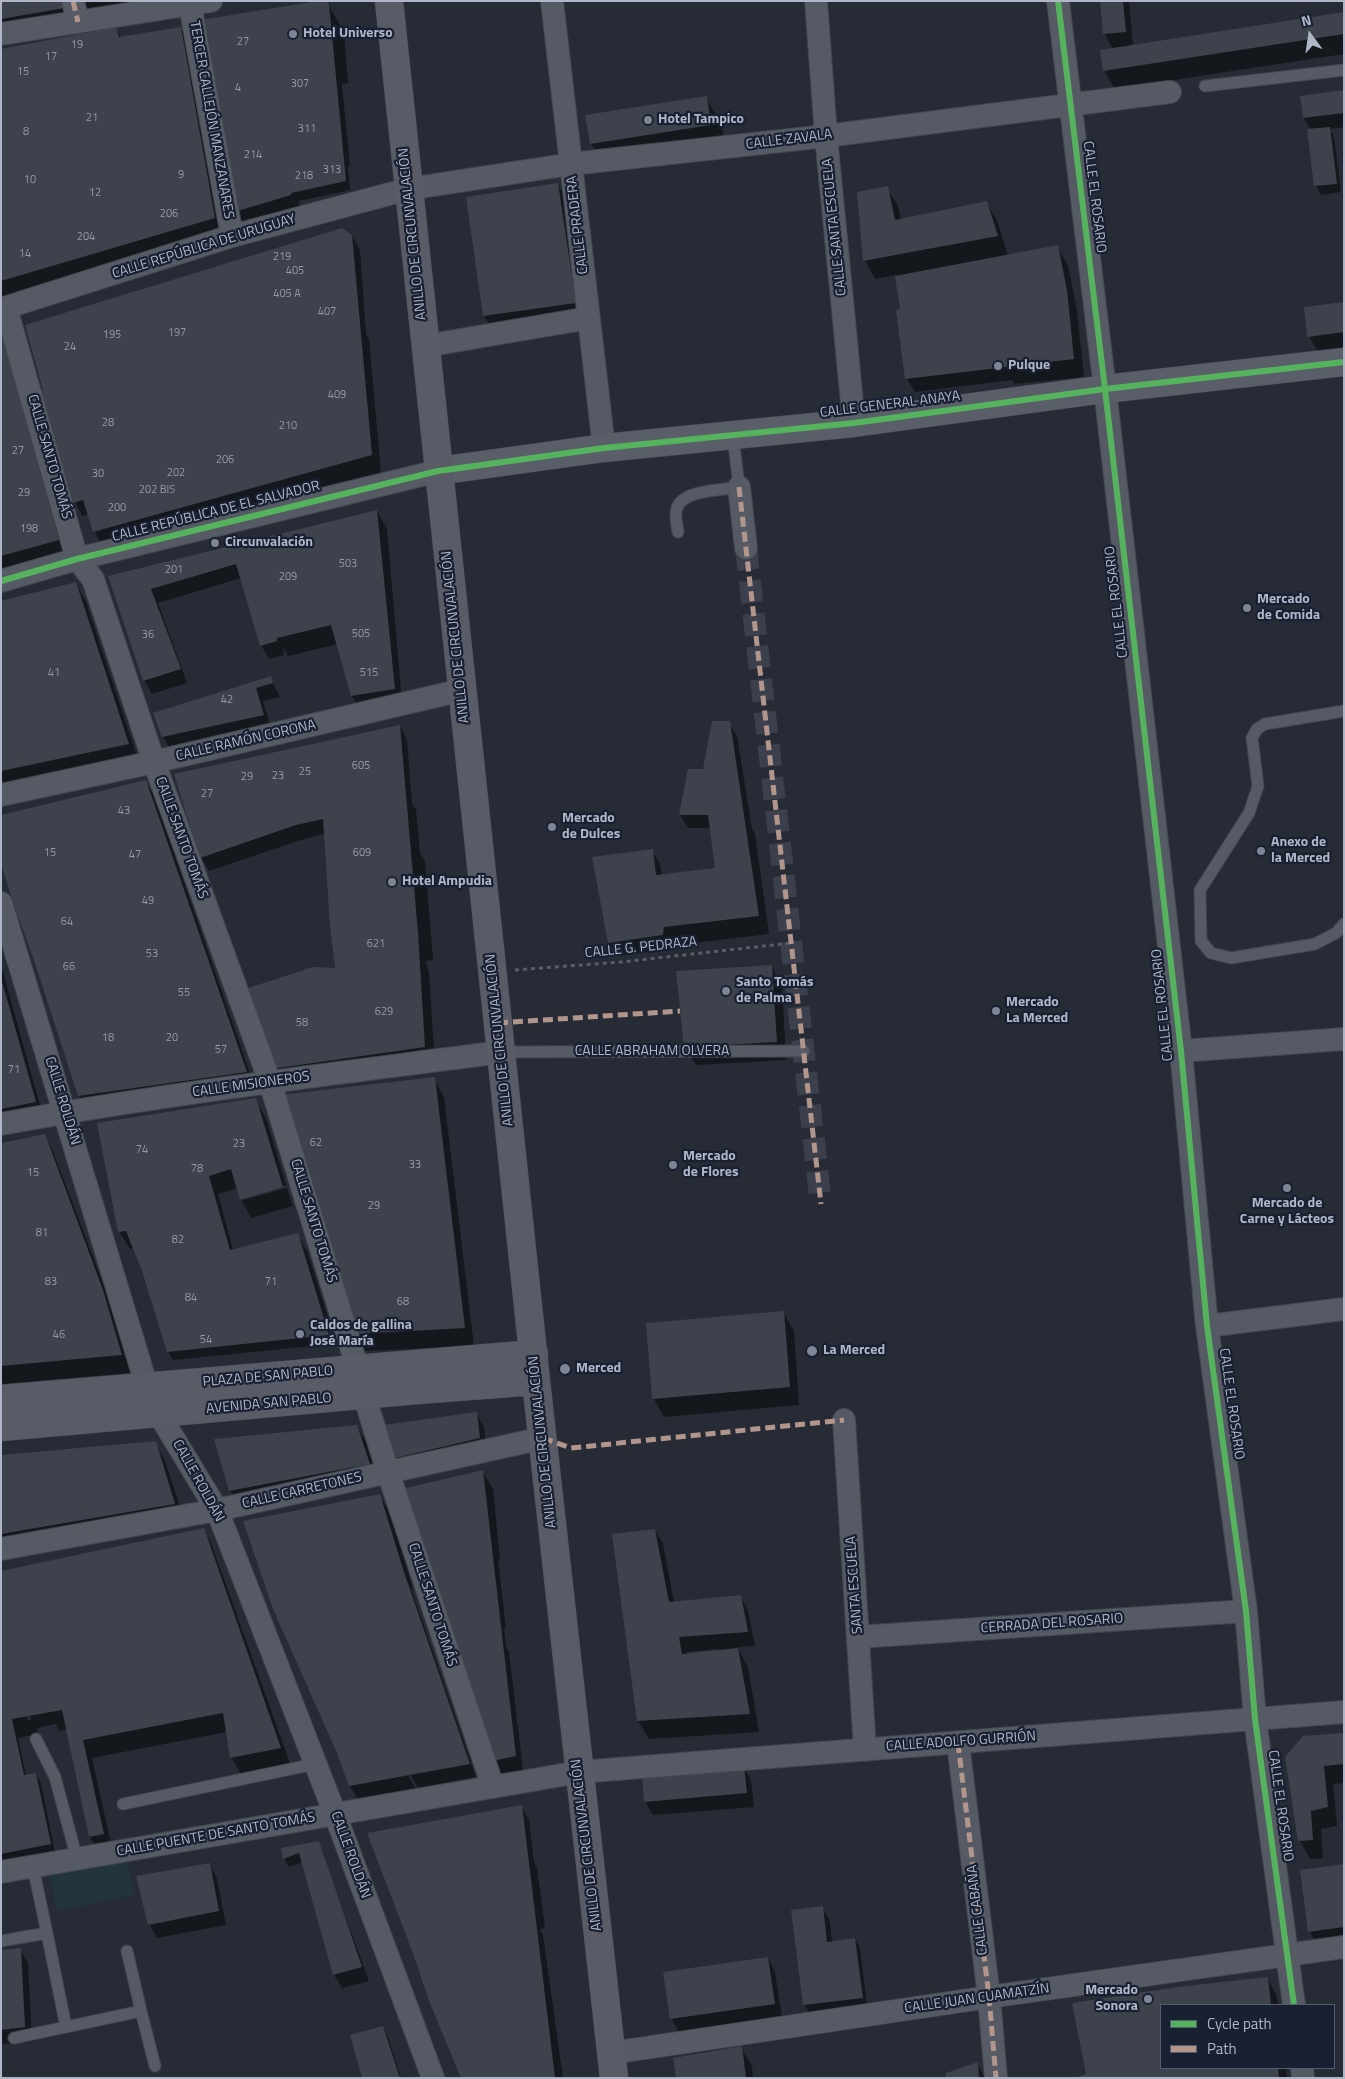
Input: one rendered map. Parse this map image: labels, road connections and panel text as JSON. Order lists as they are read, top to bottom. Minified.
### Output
{"streets":{"main road":["ANILLO DE CIRCUNVALACIÓN","PLAZA DE SAN PABLO","AVENIDA SAN PABLO"],"street":["TERCER CALLEJÓN MANZANARES","CALLE ZAVALA","CALLE EL ROSARIO","CALLE PRADERA","CALLE SANTA ESCUELA","CALLE REPÚBLICA DE URUGUAY","CALLE GENERAL ANAYA","CALLE SANTO TOMÁS","CALLE REPÚBLICA DE EL SALVADOR","CALLE RAMÓN CORONA","CALLE MISIONEROS","CALLE ROLDÁN","CALLE CARRETONES","SANTA ESCUELA","CERRADA DEL ROSARIO","CALLE ADOLFO GURRIÓN","CALLE PUENTE DE SANTO TOMÁS","CALLE CABAÑA","CALLE JUAN CUAMATZÍN"],"lane":["CALLE ABRAHAM OLVERA"],"path":["CALLE G. PEDRAZA"]},"crossings":[["TERCER CALLEJÓN MANZANARES","CALLE REPÚBLICA DE URUGUAY"],["CALLE ZAVALA","CALLE EL ROSARIO"],["CALLE ZAVALA","CALLE PRADERA"],["CALLE ZAVALA","CALLE SANTA ESCUELA"],["CALLE ZAVALA","ANILLO DE CIRCUNVALACIÓN"],["CALLE ZAVALA","CALLE REPÚBLICA DE URUGUAY"],["CALLE EL ROSARIO","CALLE GENERAL ANAYA"],["CALLE EL ROSARIO","CERRADA DEL ROSARIO"],["CALLE EL ROSARIO","CALLE ADOLFO GURRIÓN"],["CALLE EL ROSARIO","CALLE JUAN CUAMATZÍN"],["CALLE PRADERA","CALLE GENERAL ANAYA"],["CALLE SANTA ESCUELA","CALLE GENERAL ANAYA"],["ANILLO DE CIRCUNVALACIÓN","CALLE REPÚBLICA DE URUGUAY"],["ANILLO DE CIRCUNVALACIÓN","CALLE GENERAL ANAYA"],["ANILLO DE CIRCUNVALACIÓN","CALLE REPÚBLICA DE EL SALVADOR"],["ANILLO DE CIRCUNVALACIÓN","CALLE RAMÓN CORONA"],["ANILLO DE CIRCUNVALACIÓN","CALLE G. PEDRAZA"],["ANILLO DE CIRCUNVALACIÓN","CALLE ABRAHAM OLVERA"],["ANILLO DE CIRCUNVALACIÓN","CALLE MISIONEROS"],["ANILLO DE CIRCUNVALACIÓN","PLAZA DE SAN PABLO"],["ANILLO DE CIRCUNVALACIÓN","AVENIDA SAN PABLO"],["ANILLO DE CIRCUNVALACIÓN","CALLE CARRETONES"],["ANILLO DE CIRCUNVALACIÓN","CALLE ADOLFO GURRIÓN"],["ANILLO DE CIRCUNVALACIÓN","CALLE PUENTE DE SANTO TOMÁS"],["ANILLO DE CIRCUNVALACIÓN","CALLE JUAN CUAMATZÍN"],["CALLE REPÚBLICA DE URUGUAY","CALLE SANTO TOMÁS"],["CALLE GENERAL ANAYA","CALLE REPÚBLICA DE EL SALVADOR"],["CALLE SANTO TOMÁS","CALLE REPÚBLICA DE EL SALVADOR"],["CALLE SANTO TOMÁS","CALLE RAMÓN CORONA"],["CALLE SANTO TOMÁS","CALLE MISIONEROS"],["CALLE SANTO TOMÁS","PLAZA DE SAN PABLO"],["CALLE SANTO TOMÁS","AVENIDA SAN PABLO"],["CALLE SANTO TOMÁS","CALLE CARRETONES"],["CALLE SANTO TOMÁS","CALLE PUENTE DE SANTO TOMÁS"],["CALLE ABRAHAM OLVERA","CALLE MISIONEROS"],["CALLE MISIONEROS","CALLE ROLDÁN"],["CALLE ROLDÁN","PLAZA DE SAN PABLO"],["CALLE ROLDÁN","AVENIDA SAN PABLO"],["CALLE ROLDÁN","CALLE CARRETONES"],["CALLE ROLDÁN","CALLE PUENTE DE SANTO TOMÁS"],["PLAZA DE SAN PABLO","AVENIDA SAN PABLO"],["SANTA ESCUELA","CERRADA DEL ROSARIO"],["SANTA ESCUELA","CALLE ADOLFO GURRIÓN"],["CALLE ADOLFO GURRIÓN","CALLE PUENTE DE SANTO TOMÁS"],["CALLE ADOLFO GURRIÓN","CALLE CABAÑA"],["CALLE CABAÑA","CALLE JUAN CUAMATZÍN"]],"places":["Hotel Universo","Hotel Tampico","Pulque","Circunvalación","Mercado de Comida","Mercado de Dulces","Anexo de la Merced","Hotel Ampudia","Santo Tomás de Palma","Mercado La Merced","Mercado de Flores","Mercado de Carne y Lácteos","Caldos de gallina José María","La Merced","Merced","Mercado Sonora"],"house_numbers":["27","19","17","15","307","4","21","311","8","214","313","9","218","10","12","206","204","14","219","405","405 A","407","197","195","24","409","28","210","27","206","202","30","202 BIS","29","200","198","503","201","209","505","36","41","515","42","605","25","23","29","27","43","15","609","47","49","64","621","53","66","55","629","58","18","20","57","71","62","23","74","33","78","15","29","81","82","83","71","84","68","46","54"],"legend":["Cycle path","Path"],"north":"top"}
